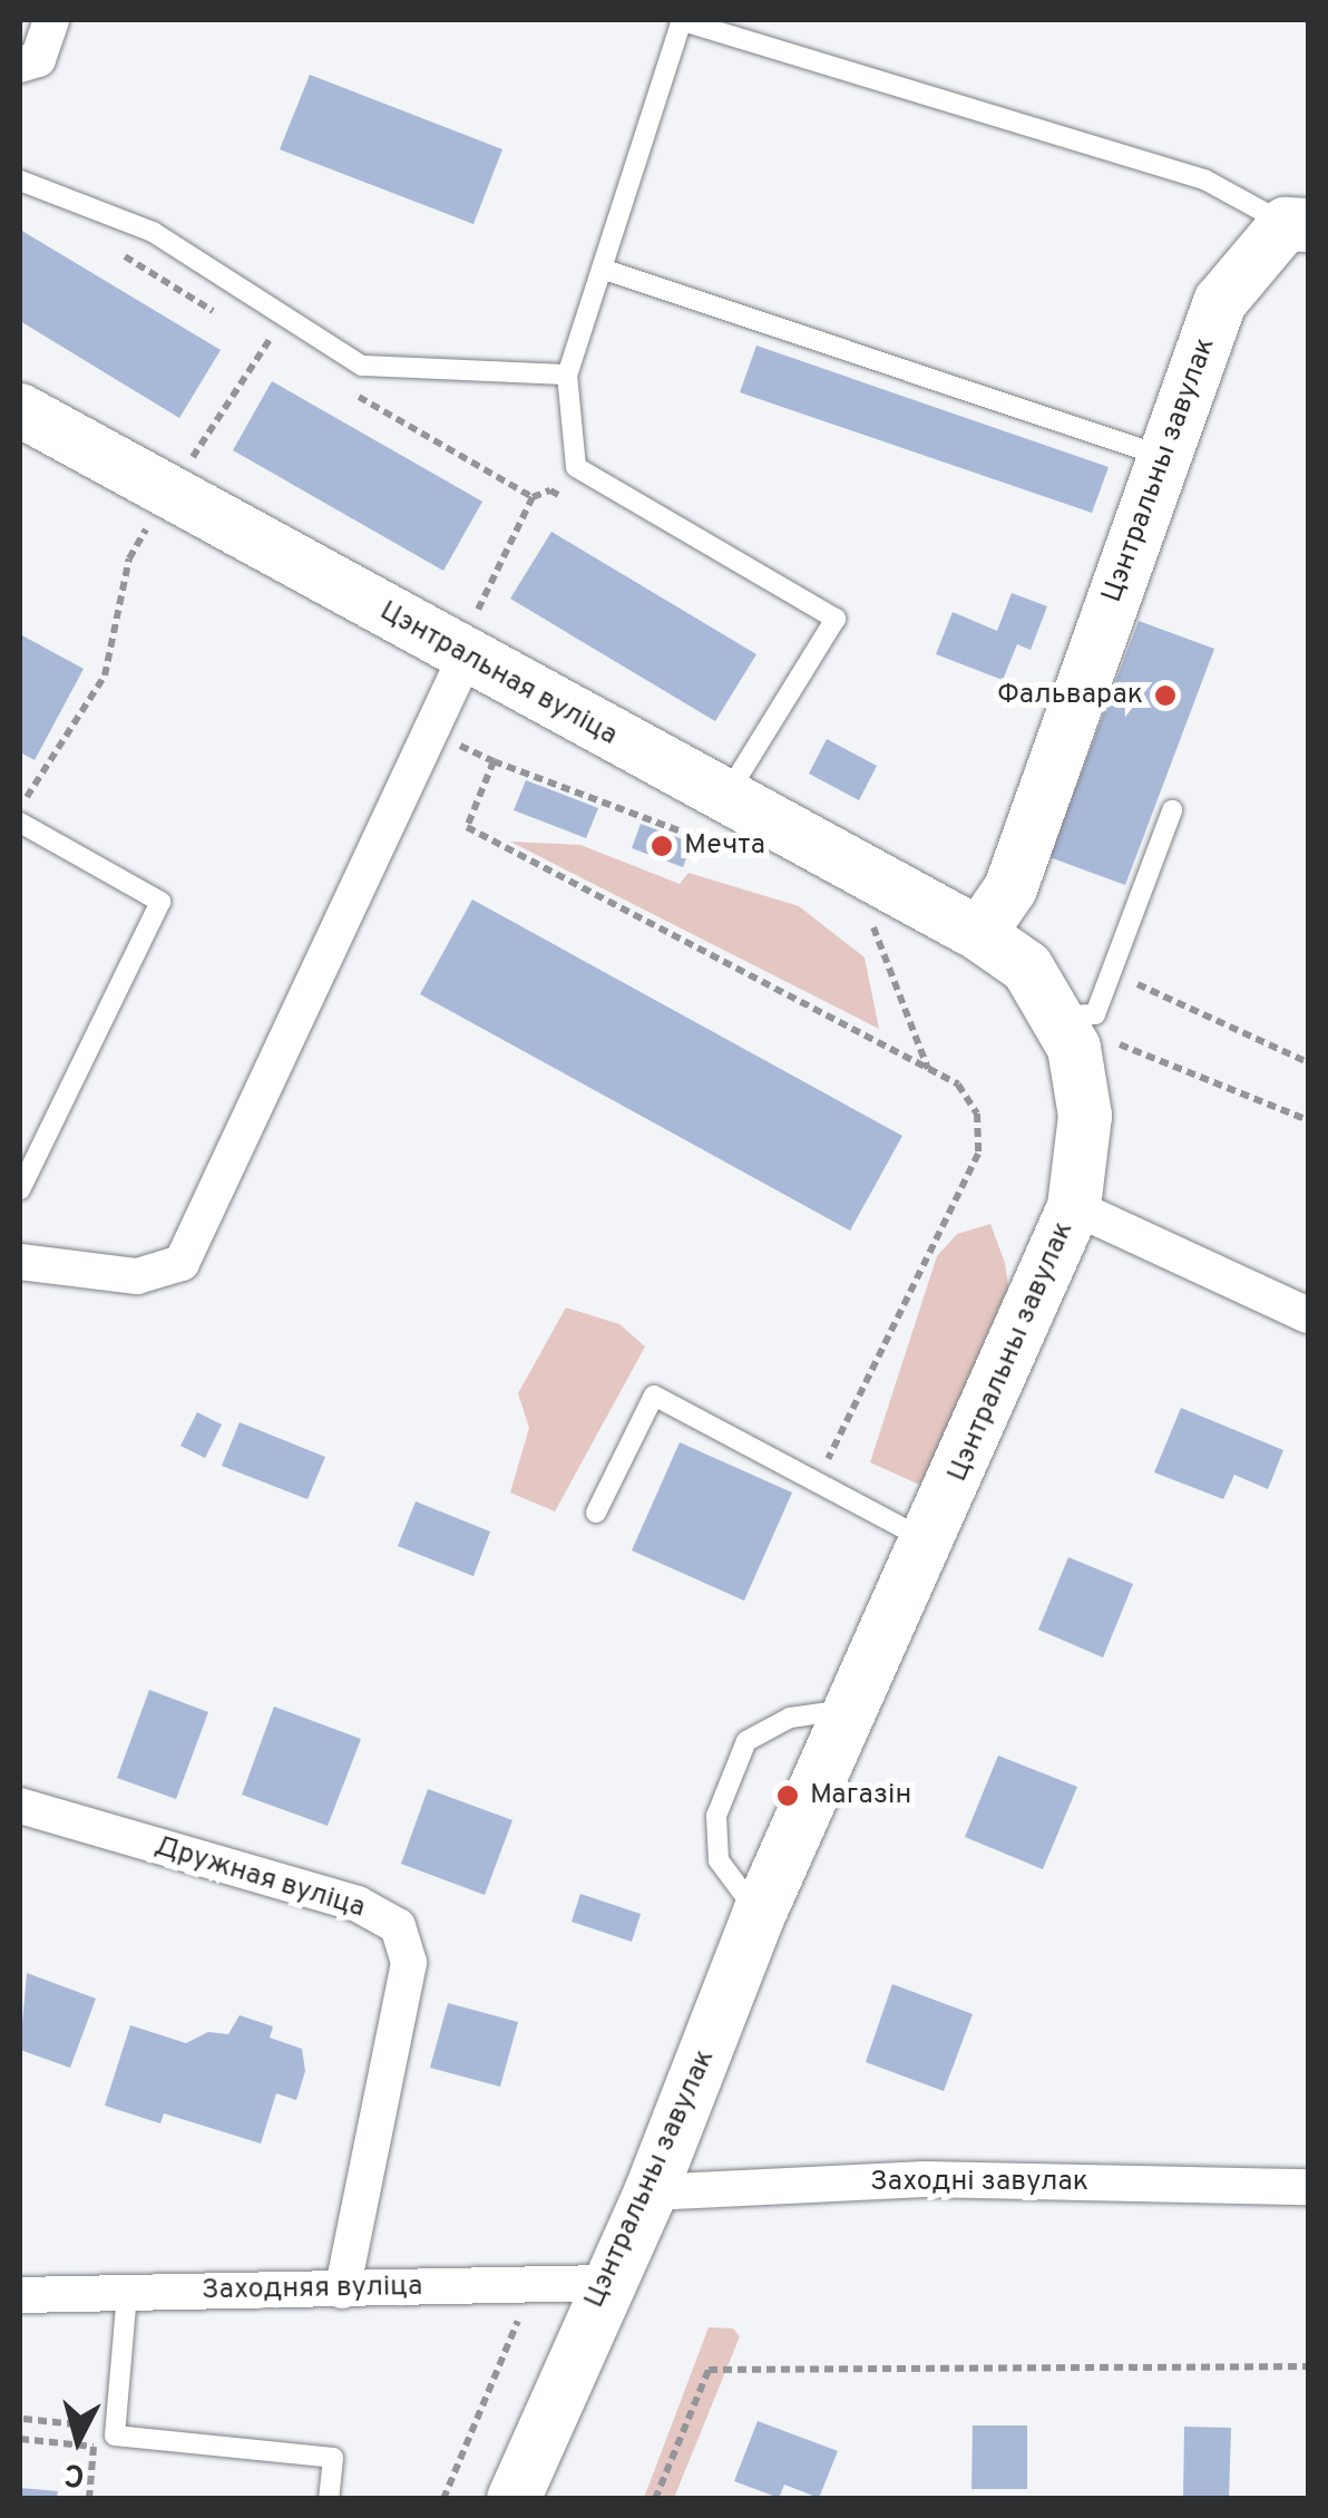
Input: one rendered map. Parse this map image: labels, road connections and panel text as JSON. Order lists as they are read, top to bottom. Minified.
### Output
{"streets":{"street":["Цэнтральны завулак","Цэнтральная вуліца","Дружная вуліца","Заходні завулак","Заходняя вуліца"]},"crossings":[["Цэнтральны завулак","Цэнтральная вуліца"],["Цэнтральны завулак","Заходні завулак"],["Цэнтральны завулак","Заходняя вуліца"],["Дружная вуліца","Заходняя вуліца"]],"places":["Фальварак","Мечта","Магазін"],"north":"bottom"}
